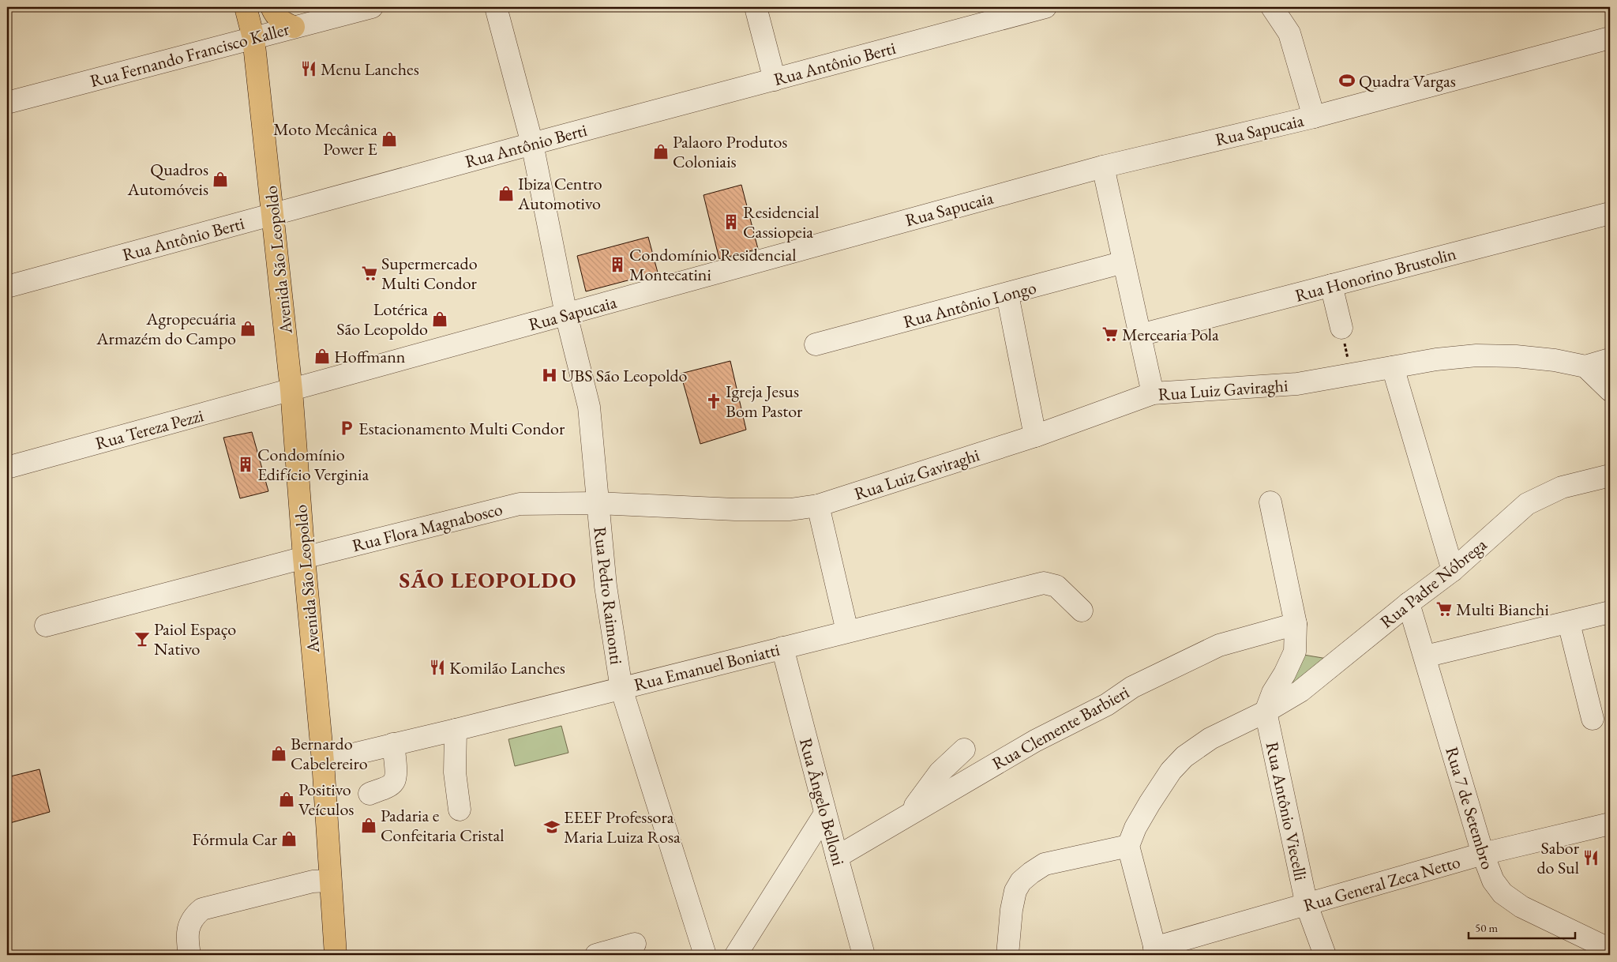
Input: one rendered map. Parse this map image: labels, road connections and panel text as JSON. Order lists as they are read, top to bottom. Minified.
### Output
{"streets":{"main road":["Avenida São Leopoldo"],"street":["Rua Fernando Francisco Kaller","Rua Antônio Berti","Rua Sapucaia","Rua Honorino Brustolin","Rua Antônio Longo","Rua Luiz Gaviraghi","Rua Tereza Pezzi","Rua Flora Magnabosco","Rua Padre Nóbrega","Rua Pedro Raimonti","Rua Emanuel Boniatti","Rua Clemente Barbieri","Rua Ângelo Belloni","Rua 7 de Setembro","Rua Antônio Viecelli","Rua General Zeca Netto"]},"crossings":[["Rua Fernando Francisco Kaller","Avenida São Leopoldo"],["Rua Antônio Berti","Avenida São Leopoldo"],["Rua Antônio Berti","Rua Pedro Raimonti"],["Rua Sapucaia","Avenida São Leopoldo"],["Rua Sapucaia","Rua Tereza Pezzi"],["Rua Sapucaia","Rua Pedro Raimonti"],["Avenida São Leopoldo","Rua Tereza Pezzi"],["Avenida São Leopoldo","Rua Flora Magnabosco"],["Avenida São Leopoldo","Rua Emanuel Boniatti"],["Rua Luiz Gaviraghi","Rua Flora Magnabosco"],["Rua Flora Magnabosco","Rua Pedro Raimonti"],["Rua Padre Nóbrega","Rua 7 de Setembro"],["Rua Padre Nóbrega","Rua Antônio Viecelli"],["Rua Pedro Raimonti","Rua Emanuel Boniatti"],["Rua Emanuel Boniatti","Rua Ângelo Belloni"],["Rua Clemente Barbieri","Rua Ângelo Belloni"],["Rua 7 de Setembro","Rua General Zeca Netto"],["Rua Antônio Viecelli","Rua General Zeca Netto"]],"districts":["SÃO LEOPOLDO"],"places":{"restaurant":["Menu Lanches","Komilão Lanches","Sabor do Sul"],"sports":["Quadra Vargas"],"shop":["Moto Mecânica Power E","Palaoro Produtos Coloniais","Quadros Automóveis","Ibiza Centro Automotivo","Lotérica São Leopoldo","Agropecuária Armazém do Campo","Hoffmann","Bernardo Cabelereiro","Positivo Veículos","Padaria e Confeitaria Cristal","Fórmula Car"],"building":["Residencial Cassiopeia","Condomínio Residencial Montecatini","Condomínio Edifício Verginia"],"supermarket":["Supermercado Multi Condor","Mercearia Pola","Multi Bianchi"],"hospital":["UBS São Leopoldo"],"church":["Igreja Jesus Bom Pastor"],"parking":["Estacionamento Multi Condor"],"bar":["Paiol Espaço Nativo"],"school or university":["EEEF Professora Maria Luiza Rosa"]},"scale_bar":"50 m"}
